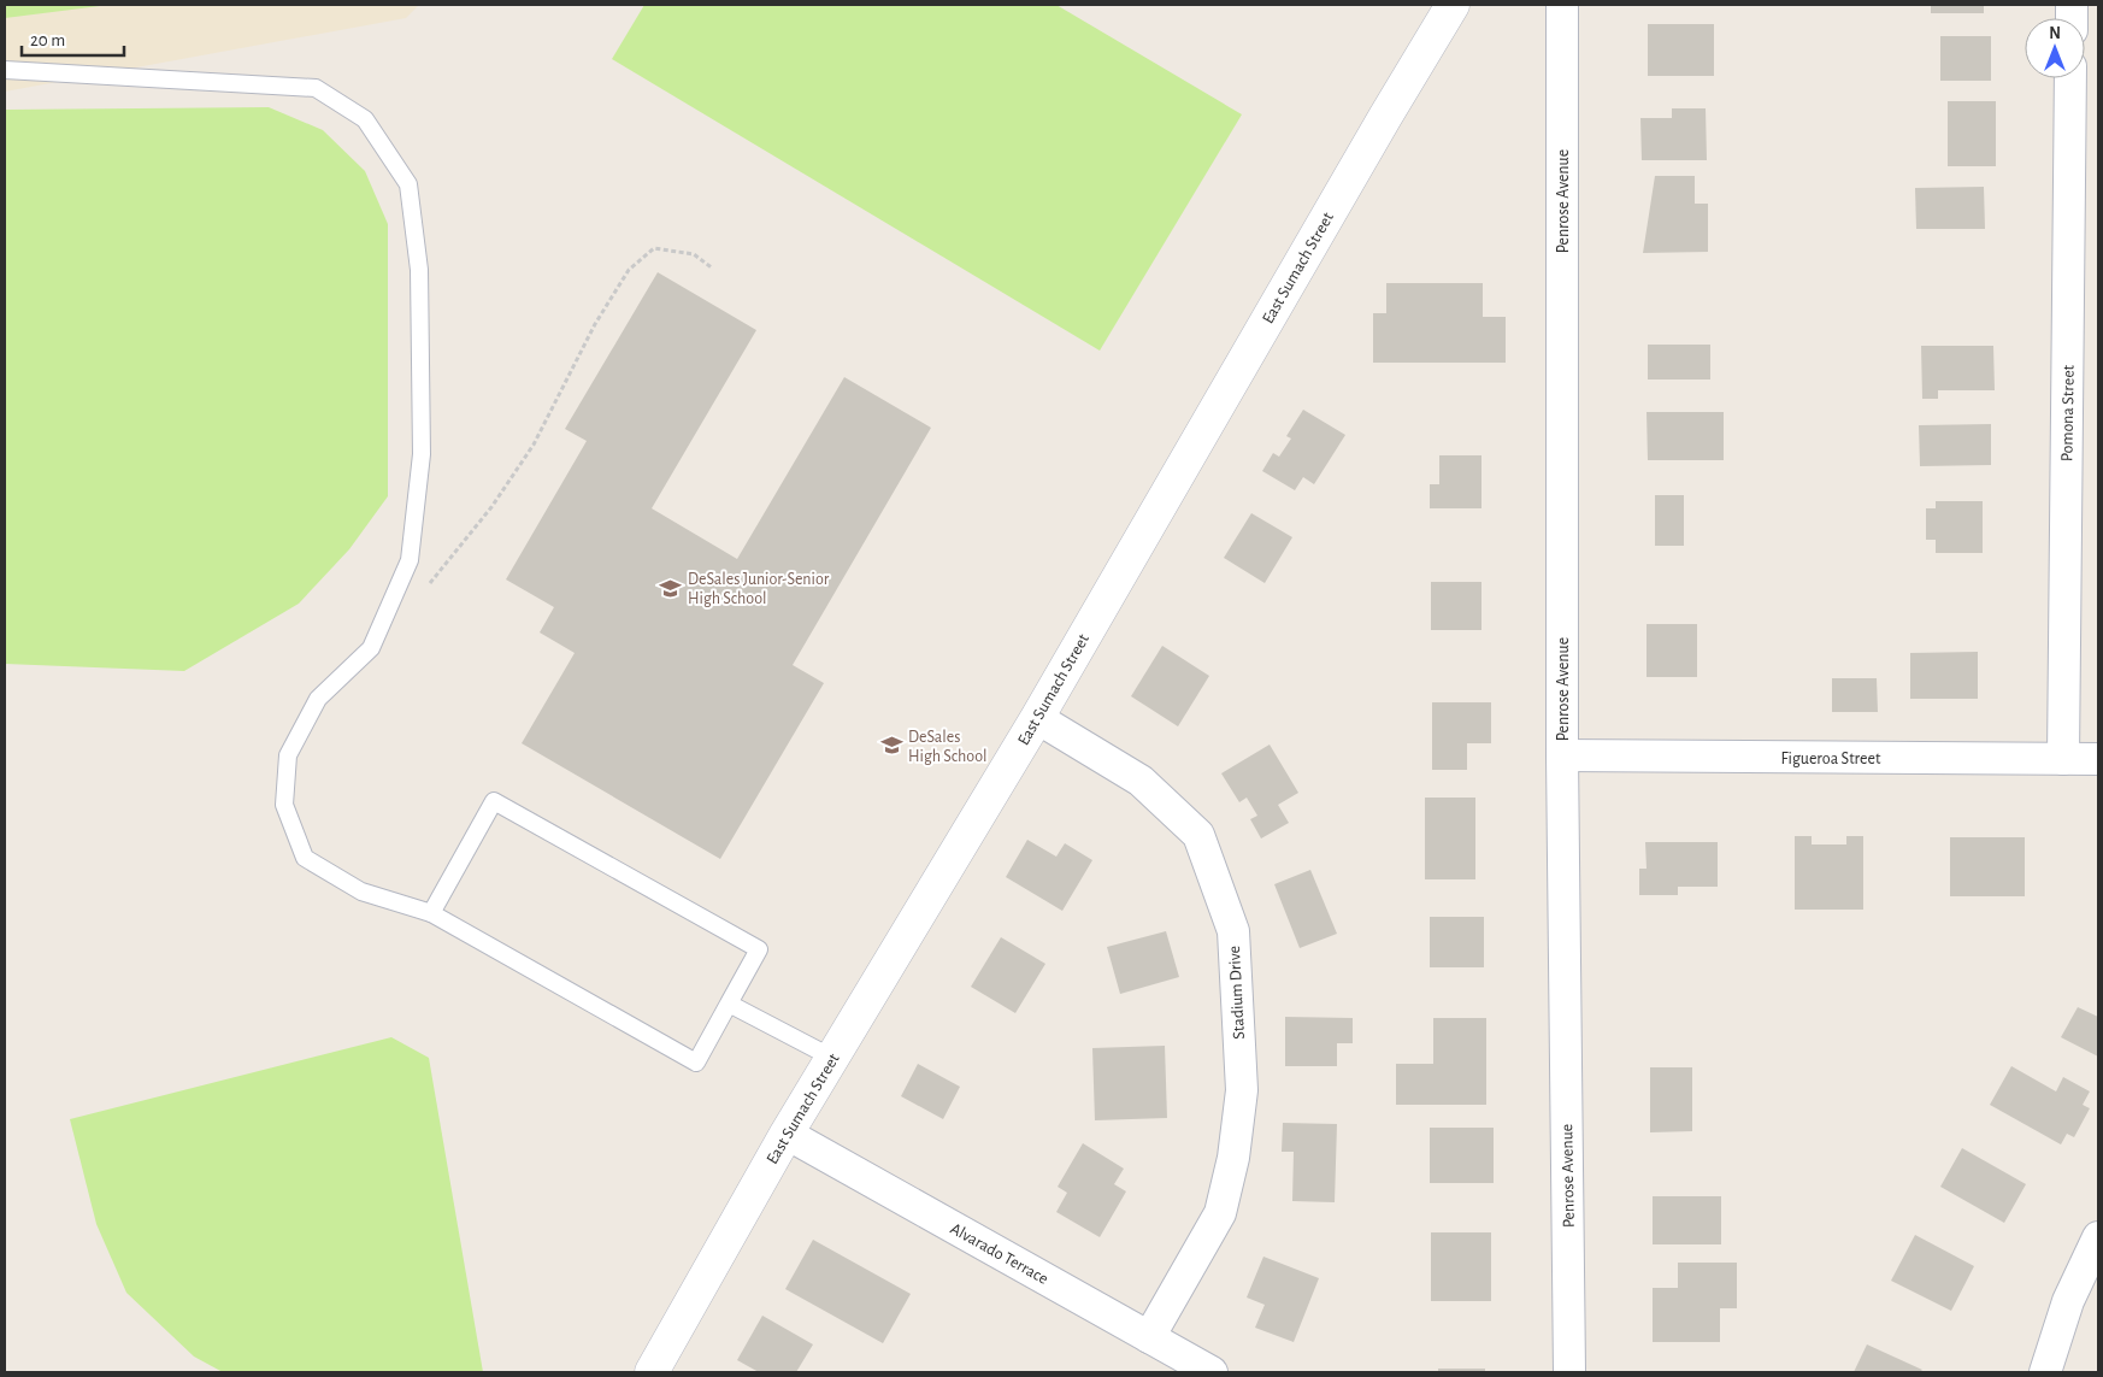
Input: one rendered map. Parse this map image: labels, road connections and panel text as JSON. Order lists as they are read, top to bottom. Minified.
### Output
{"streets":{"street":["Penrose Avenue","East Sumach Street","Pomona Street","Figueroa Street","Stadium Drive","Alvarado Terrace"]},"crossings":[["Penrose Avenue","Figueroa Street"],["East Sumach Street","Stadium Drive"],["East Sumach Street","Alvarado Terrace"],["Pomona Street","Figueroa Street"],["Stadium Drive","Alvarado Terrace"]],"places":{"school or university":["DeSales Junior-Senior High School","DeSales High School"]},"scale_bar":"20 m","north":"top"}
